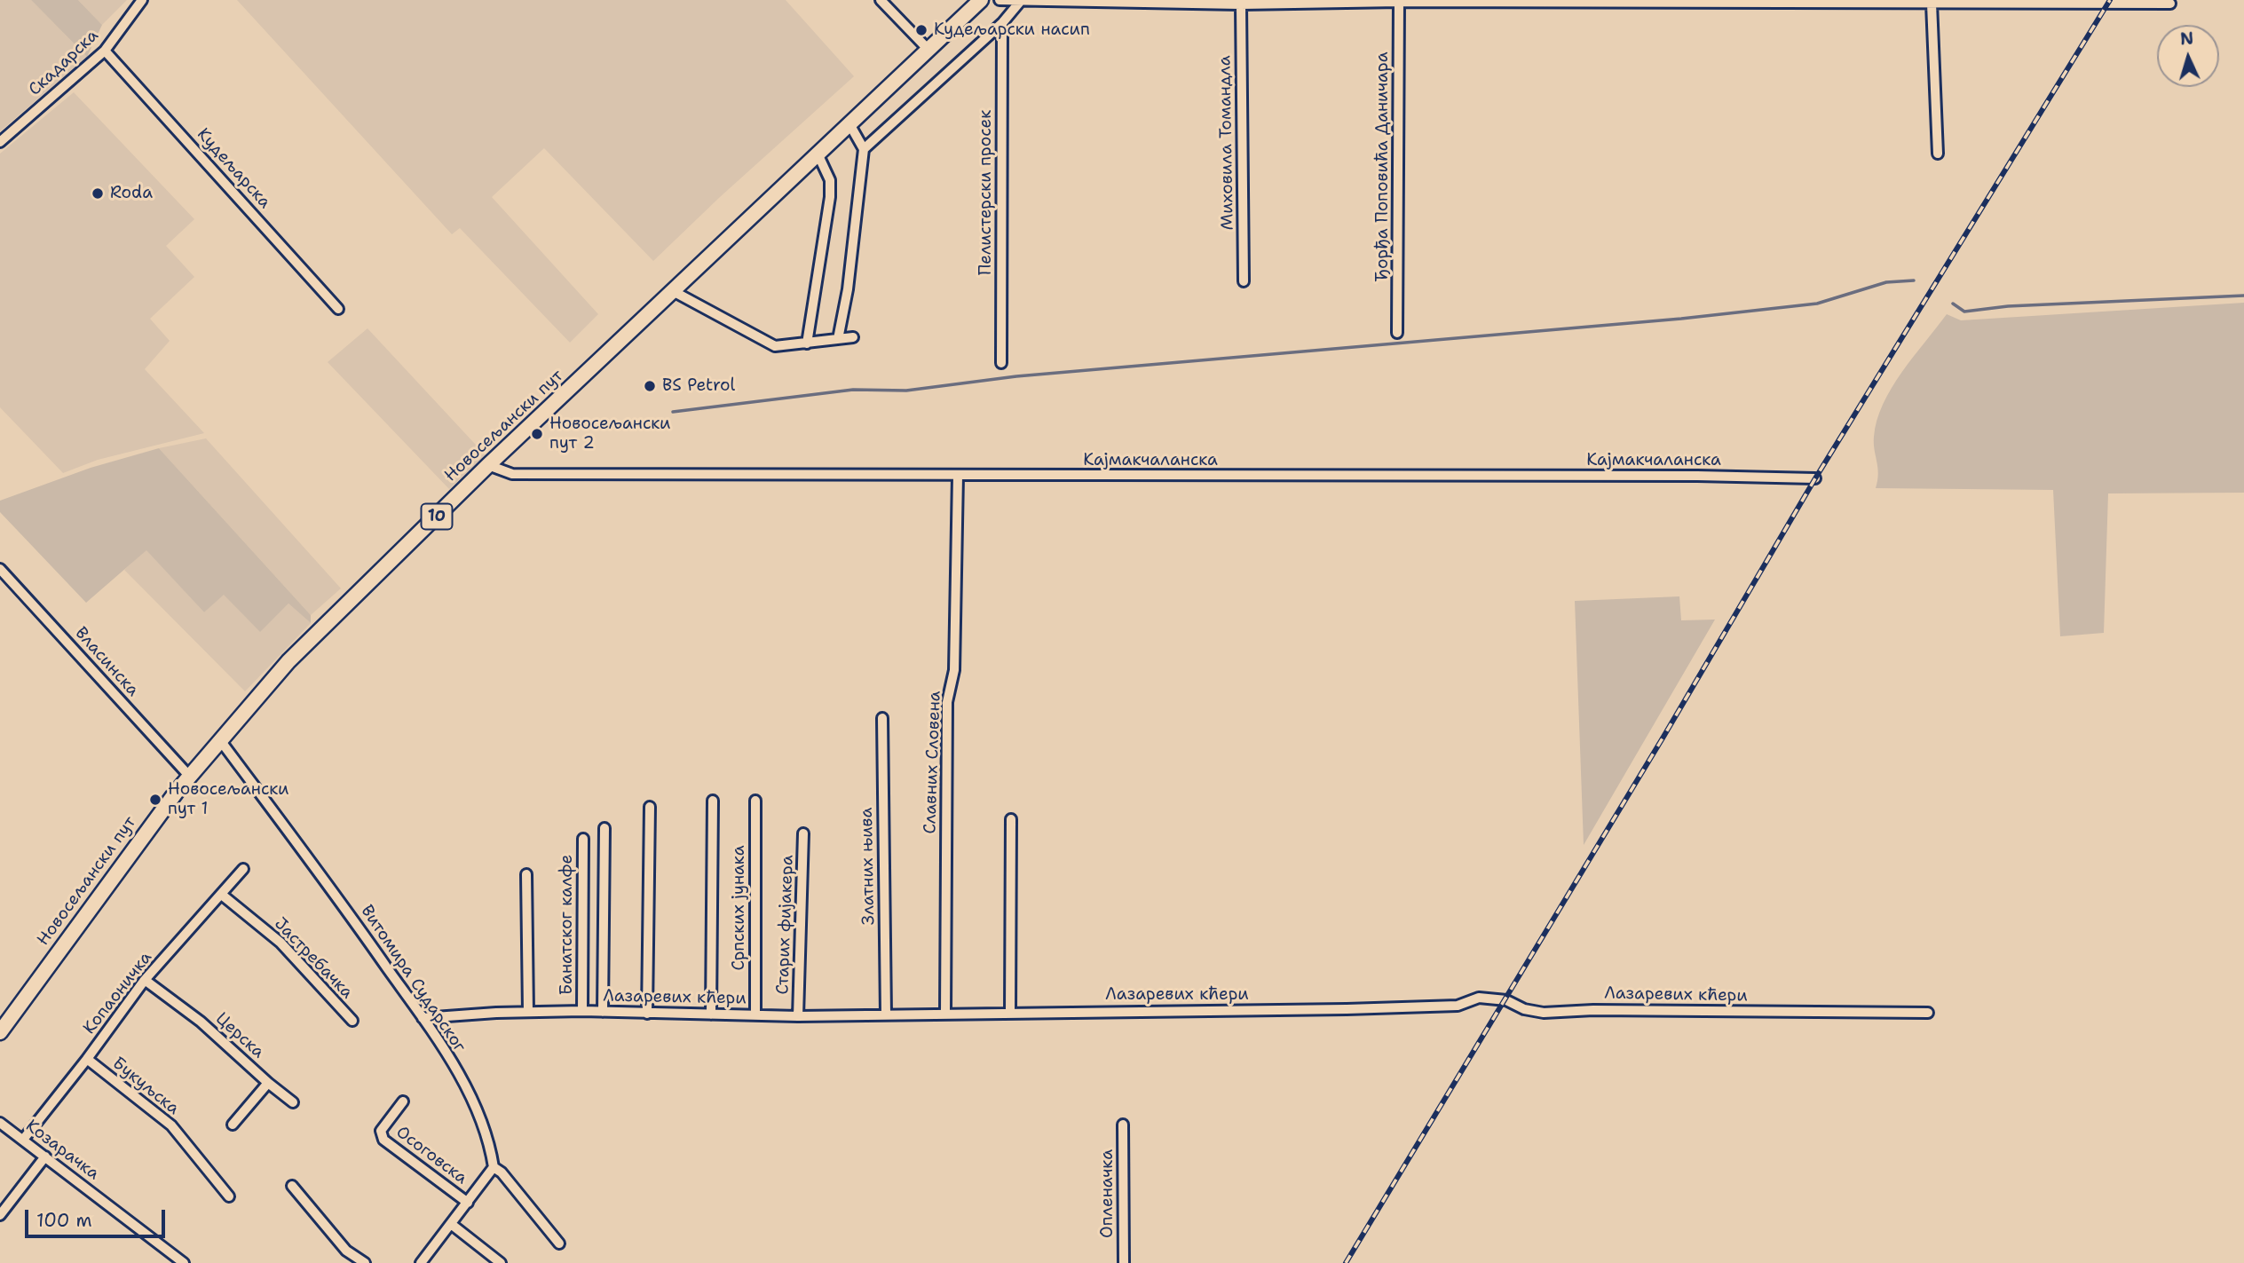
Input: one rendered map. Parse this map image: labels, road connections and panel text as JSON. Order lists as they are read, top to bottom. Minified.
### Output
{"streets":{"main road":["Новосељански пут","10"],"street":["Скадарска","Миховила Томандла","Ђорђа Поповића Даничара","Кудељарска","Пелистерски просек","Кајмакчаланска","Власинска","Славних Словена","Златних њива","Српских јунака","Банатског калфе","Старих фијакера","Јастребачка","Витомира Сударског","Копаоничка","Лазаревих кћери","Церска","Букуљска","Козарачка","Осоговска","Опленачка"]},"crossings":[["Скадарска","Кудељарска"],["Новосељански пут","Кајмакчаланска"],["Новосељански пут","Власинска"],["Новосељански пут","Витомира Сударског"],["Кајмакчаланска","Славних Словена"],["Славних Словена","Лазаревих кћери"],["Златних њива","Лазаревих кћери"],["Српских јунака","Лазаревих кћери"],["Банатског калфе","Лазаревих кћери"],["Старих фијакера","Лазаревих кћери"],["Јастребачка","Копаоничка"],["Витомира Сударског","Лазаревих кћери"],["Копаоничка","Церска"],["Копаоничка","Букуљска"],["Копаоничка","Козарачка"]],"places":["Кудељарски насип","Roda","BS Petrol","Новосељански пут 2","Новосељански пут 1"],"scale_bar":"100 m","north":"top"}
